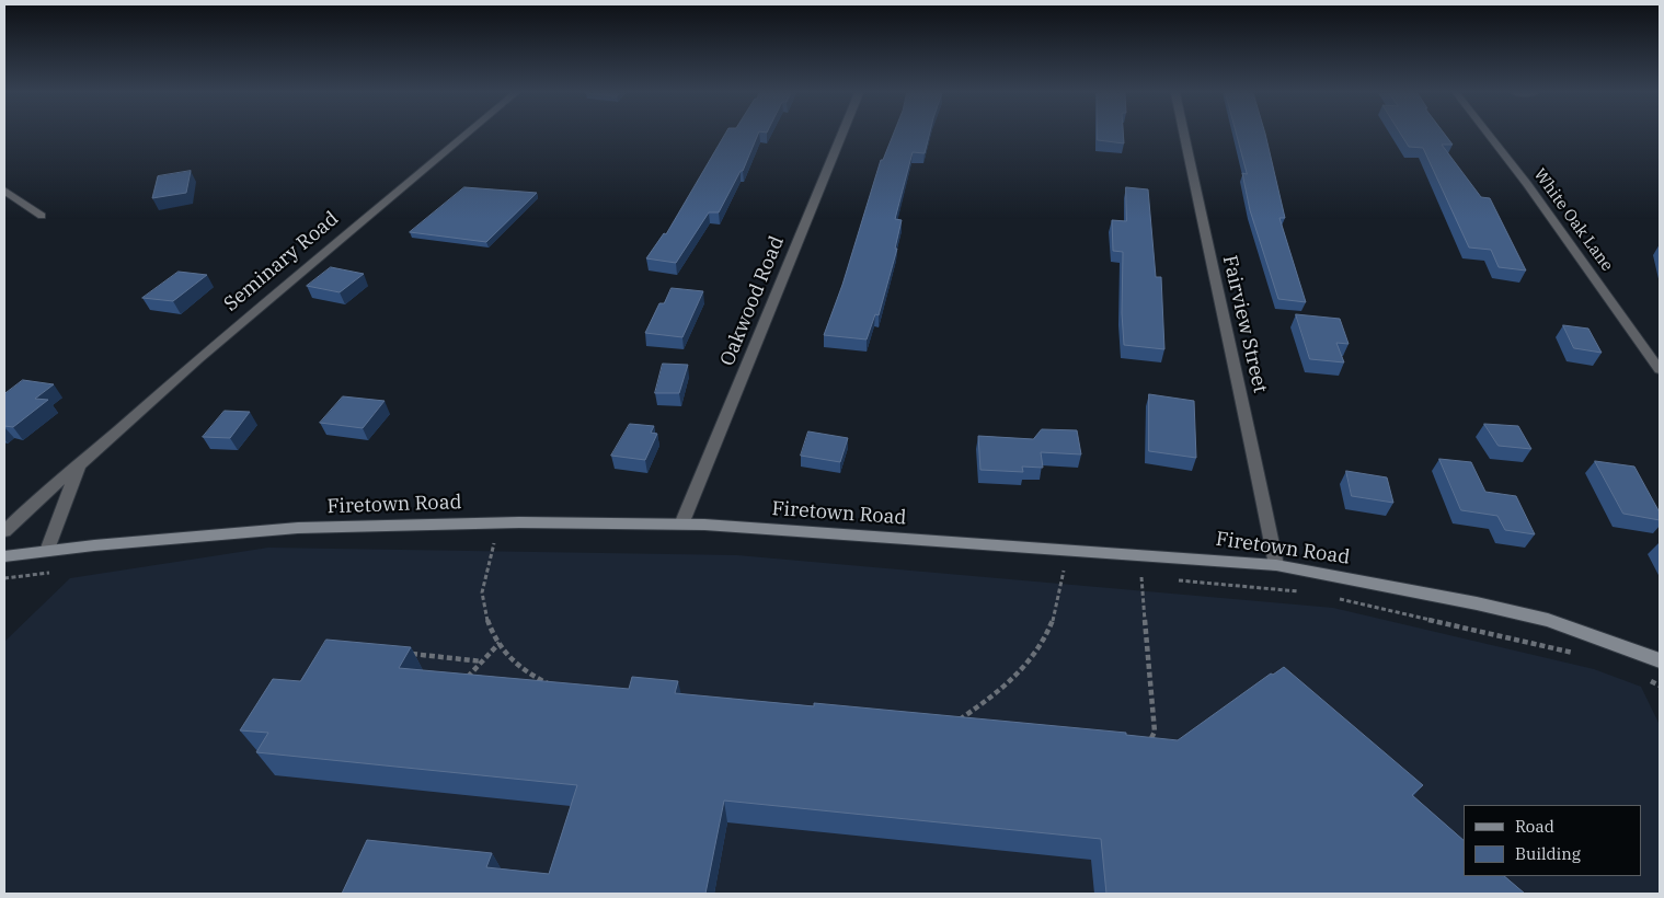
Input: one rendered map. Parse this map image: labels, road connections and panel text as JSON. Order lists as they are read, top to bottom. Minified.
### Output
{"streets":{"street":["White Oak Lane","Seminary Road","Oakwood Road","Fairview Street","Firetown Road"]},"crossings":[["Seminary Road","Firetown Road"],["Oakwood Road","Firetown Road"],["Fairview Street","Firetown Road"]],"legend":["Road","Building"]}
